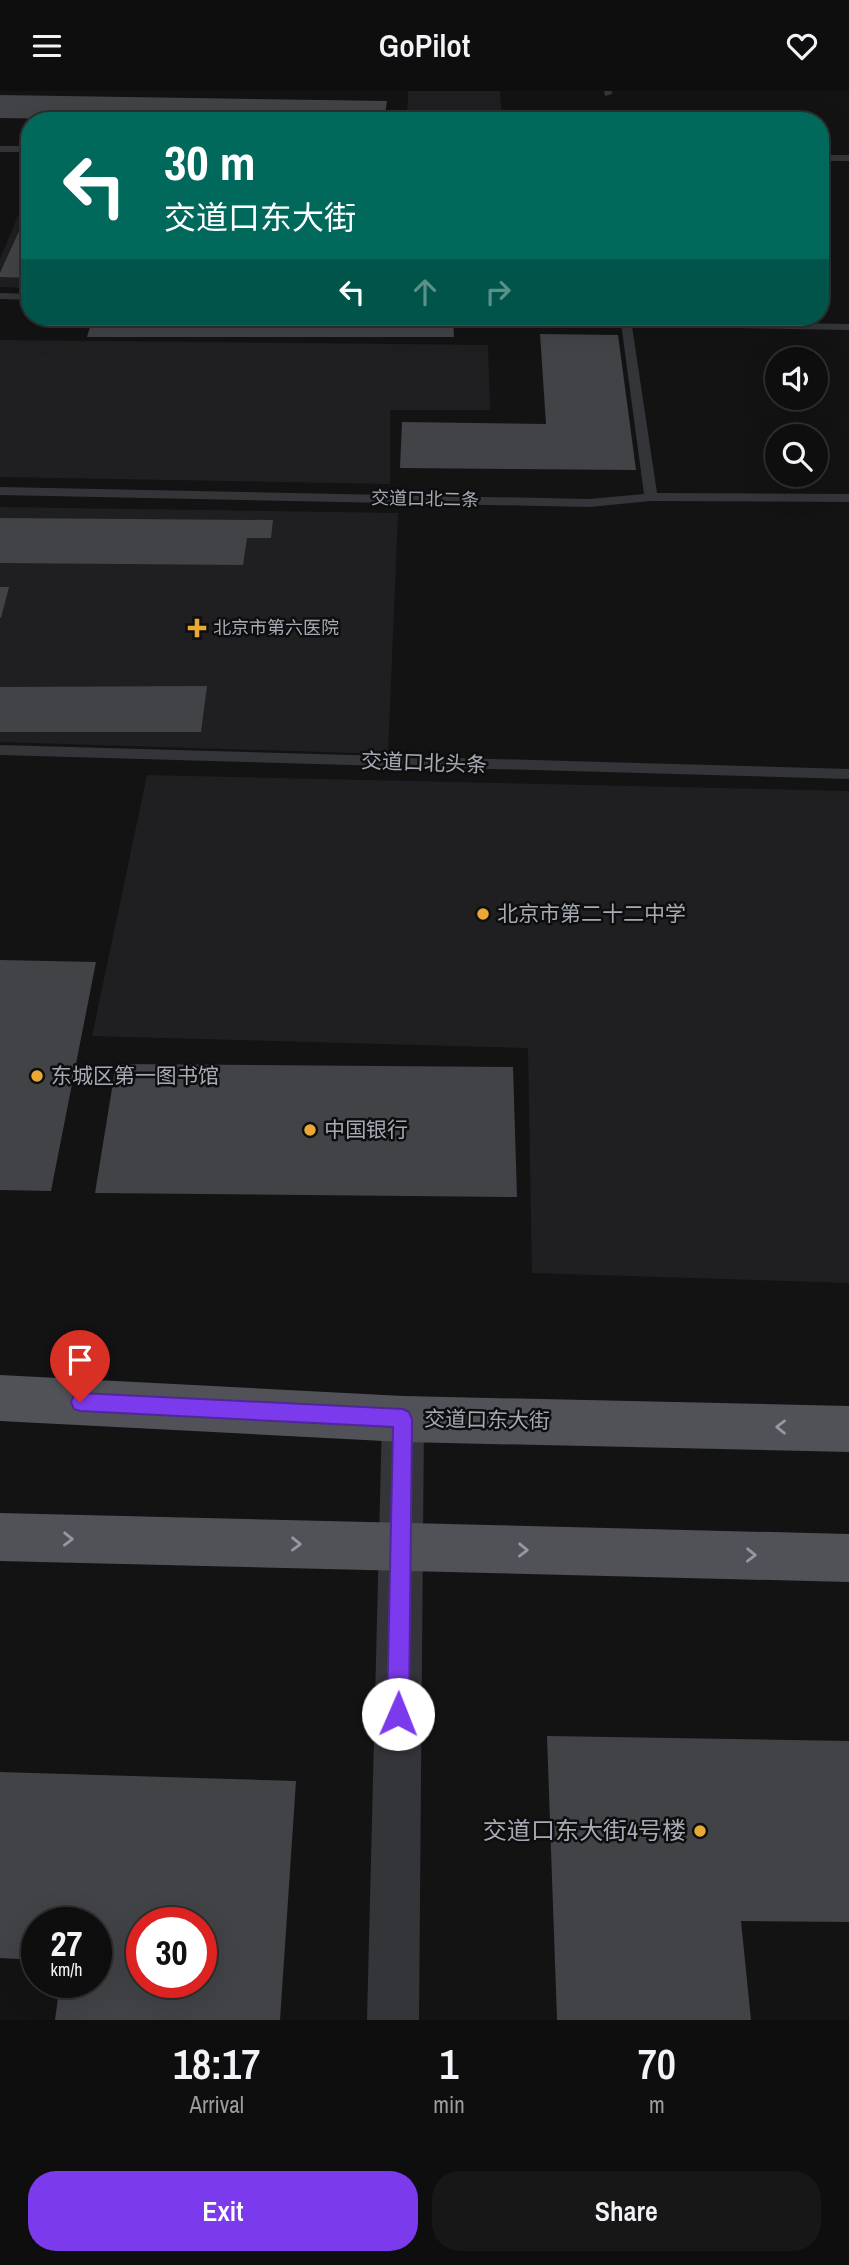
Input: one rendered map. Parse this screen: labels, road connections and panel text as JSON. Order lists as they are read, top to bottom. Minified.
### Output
{"streets":{"main road":["交道口东大街"],"lane":["交道口北二条","交道口北头条"]},"places":{"health":["北京市第六医院"],"other":["北京市第二十二中学","东城区第一图书馆","中国银行","交道口东大街4号楼"]},"page":{"header":"GoPilot","turn":["30 m","交道口东大街"],"speed":"27 km/h","limit":"30","eta":["18:17","Arrival","1","min","70","m"],"buttons":["Exit","Share"]}}
